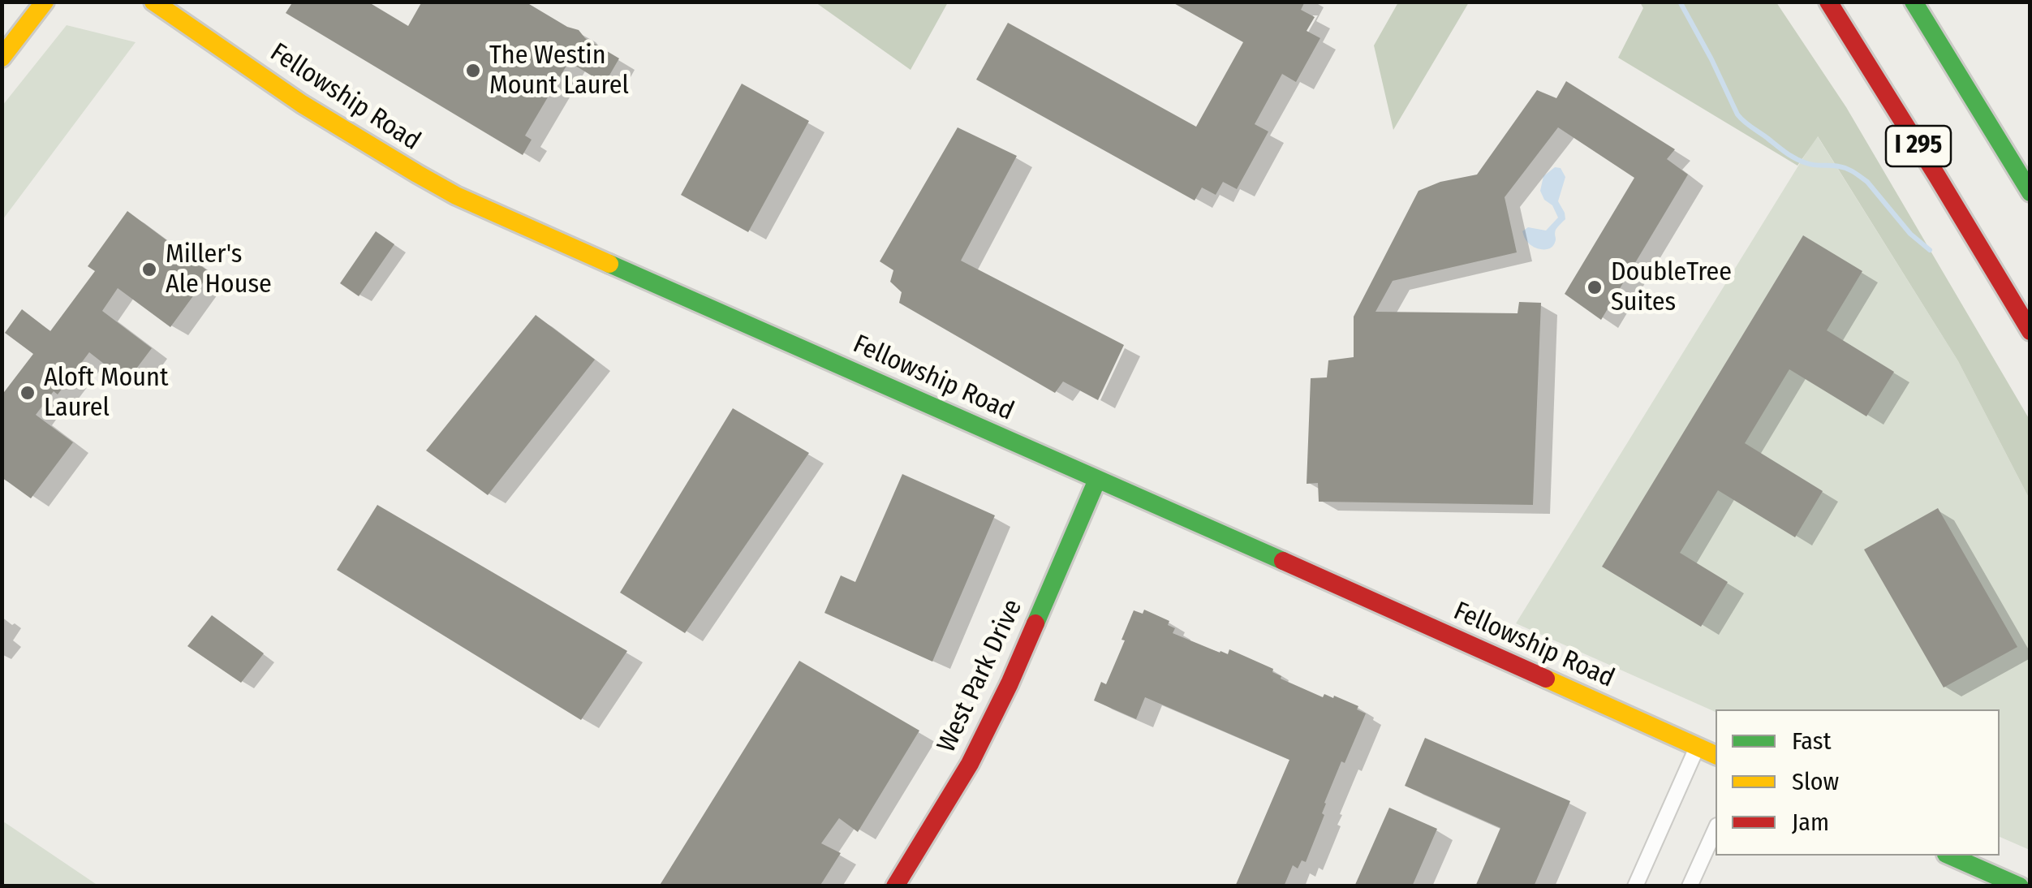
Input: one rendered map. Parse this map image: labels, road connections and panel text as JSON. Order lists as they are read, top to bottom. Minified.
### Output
{"streets":{"main road":["Fellowship Road","I 295","West Park Drive"]},"crossings":[["Fellowship Road","West Park Drive"]],"places":["The Westin Mount Laurel","Miller's Ale House","DoubleTree Suites","Aloft Mount Laurel"],"legend":["Fast","Slow","Jam"]}
